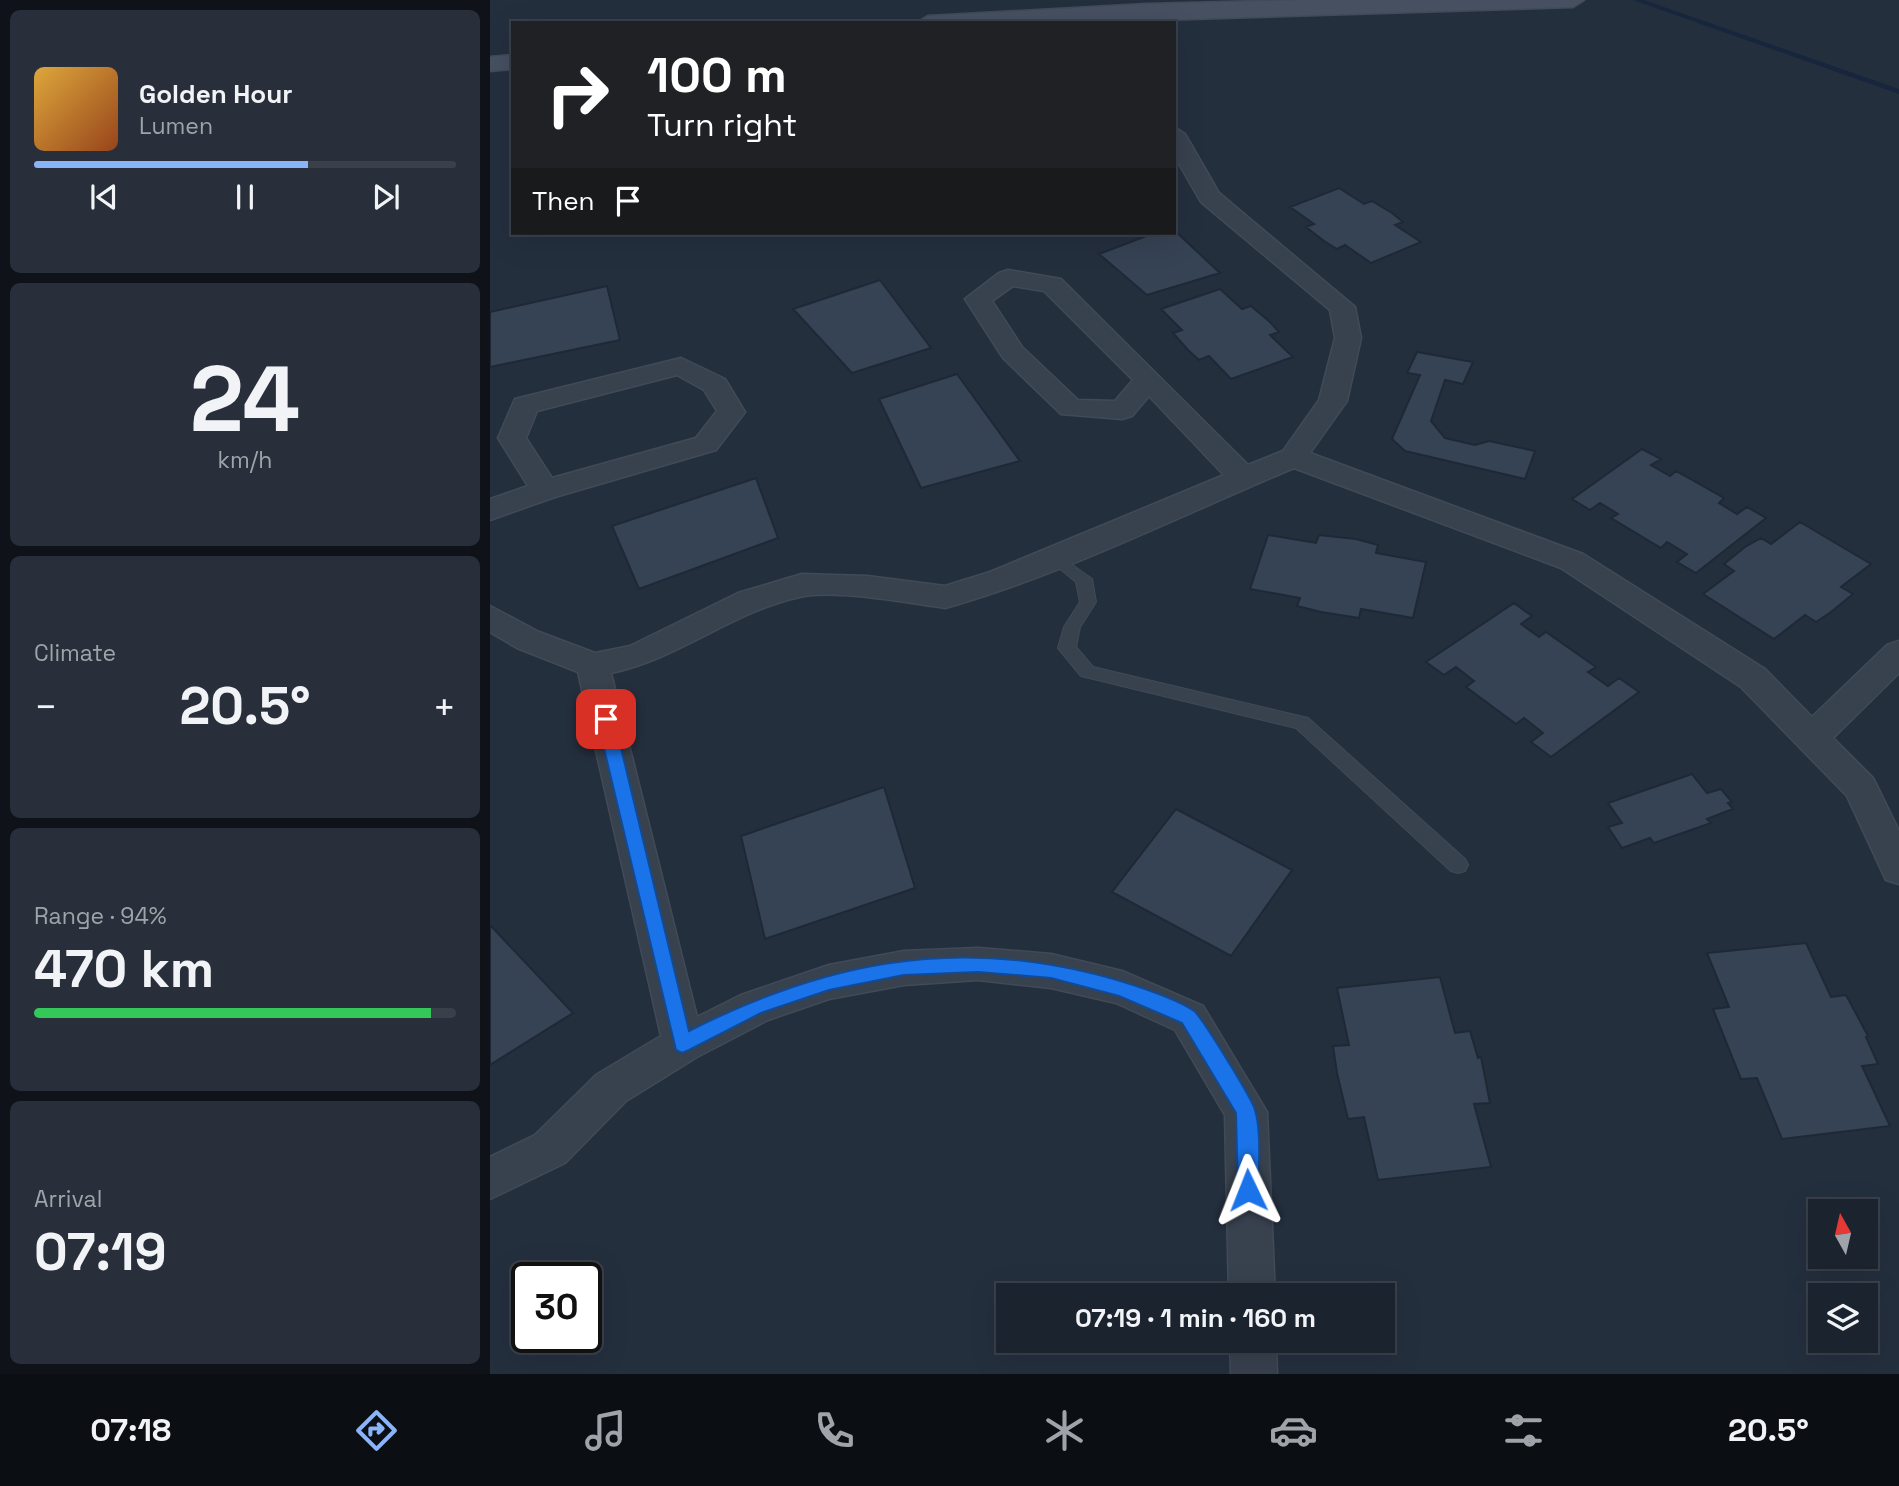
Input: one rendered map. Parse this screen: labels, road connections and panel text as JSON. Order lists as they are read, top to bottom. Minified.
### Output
{"north":"top","page":{"turn":["100 m","Turn right"],"song":["Golden Hour","Lumen"],"then":"Then","tile":[["24","km/h"],"Climate",["Range · 94%","470 km"],["Arrival","07:19"]],"heat":["−","20.5°","+"],"limit":"30","trip":"07:19 · 1 min · 160 m","tabs":["07:18","20.5°"]}}
